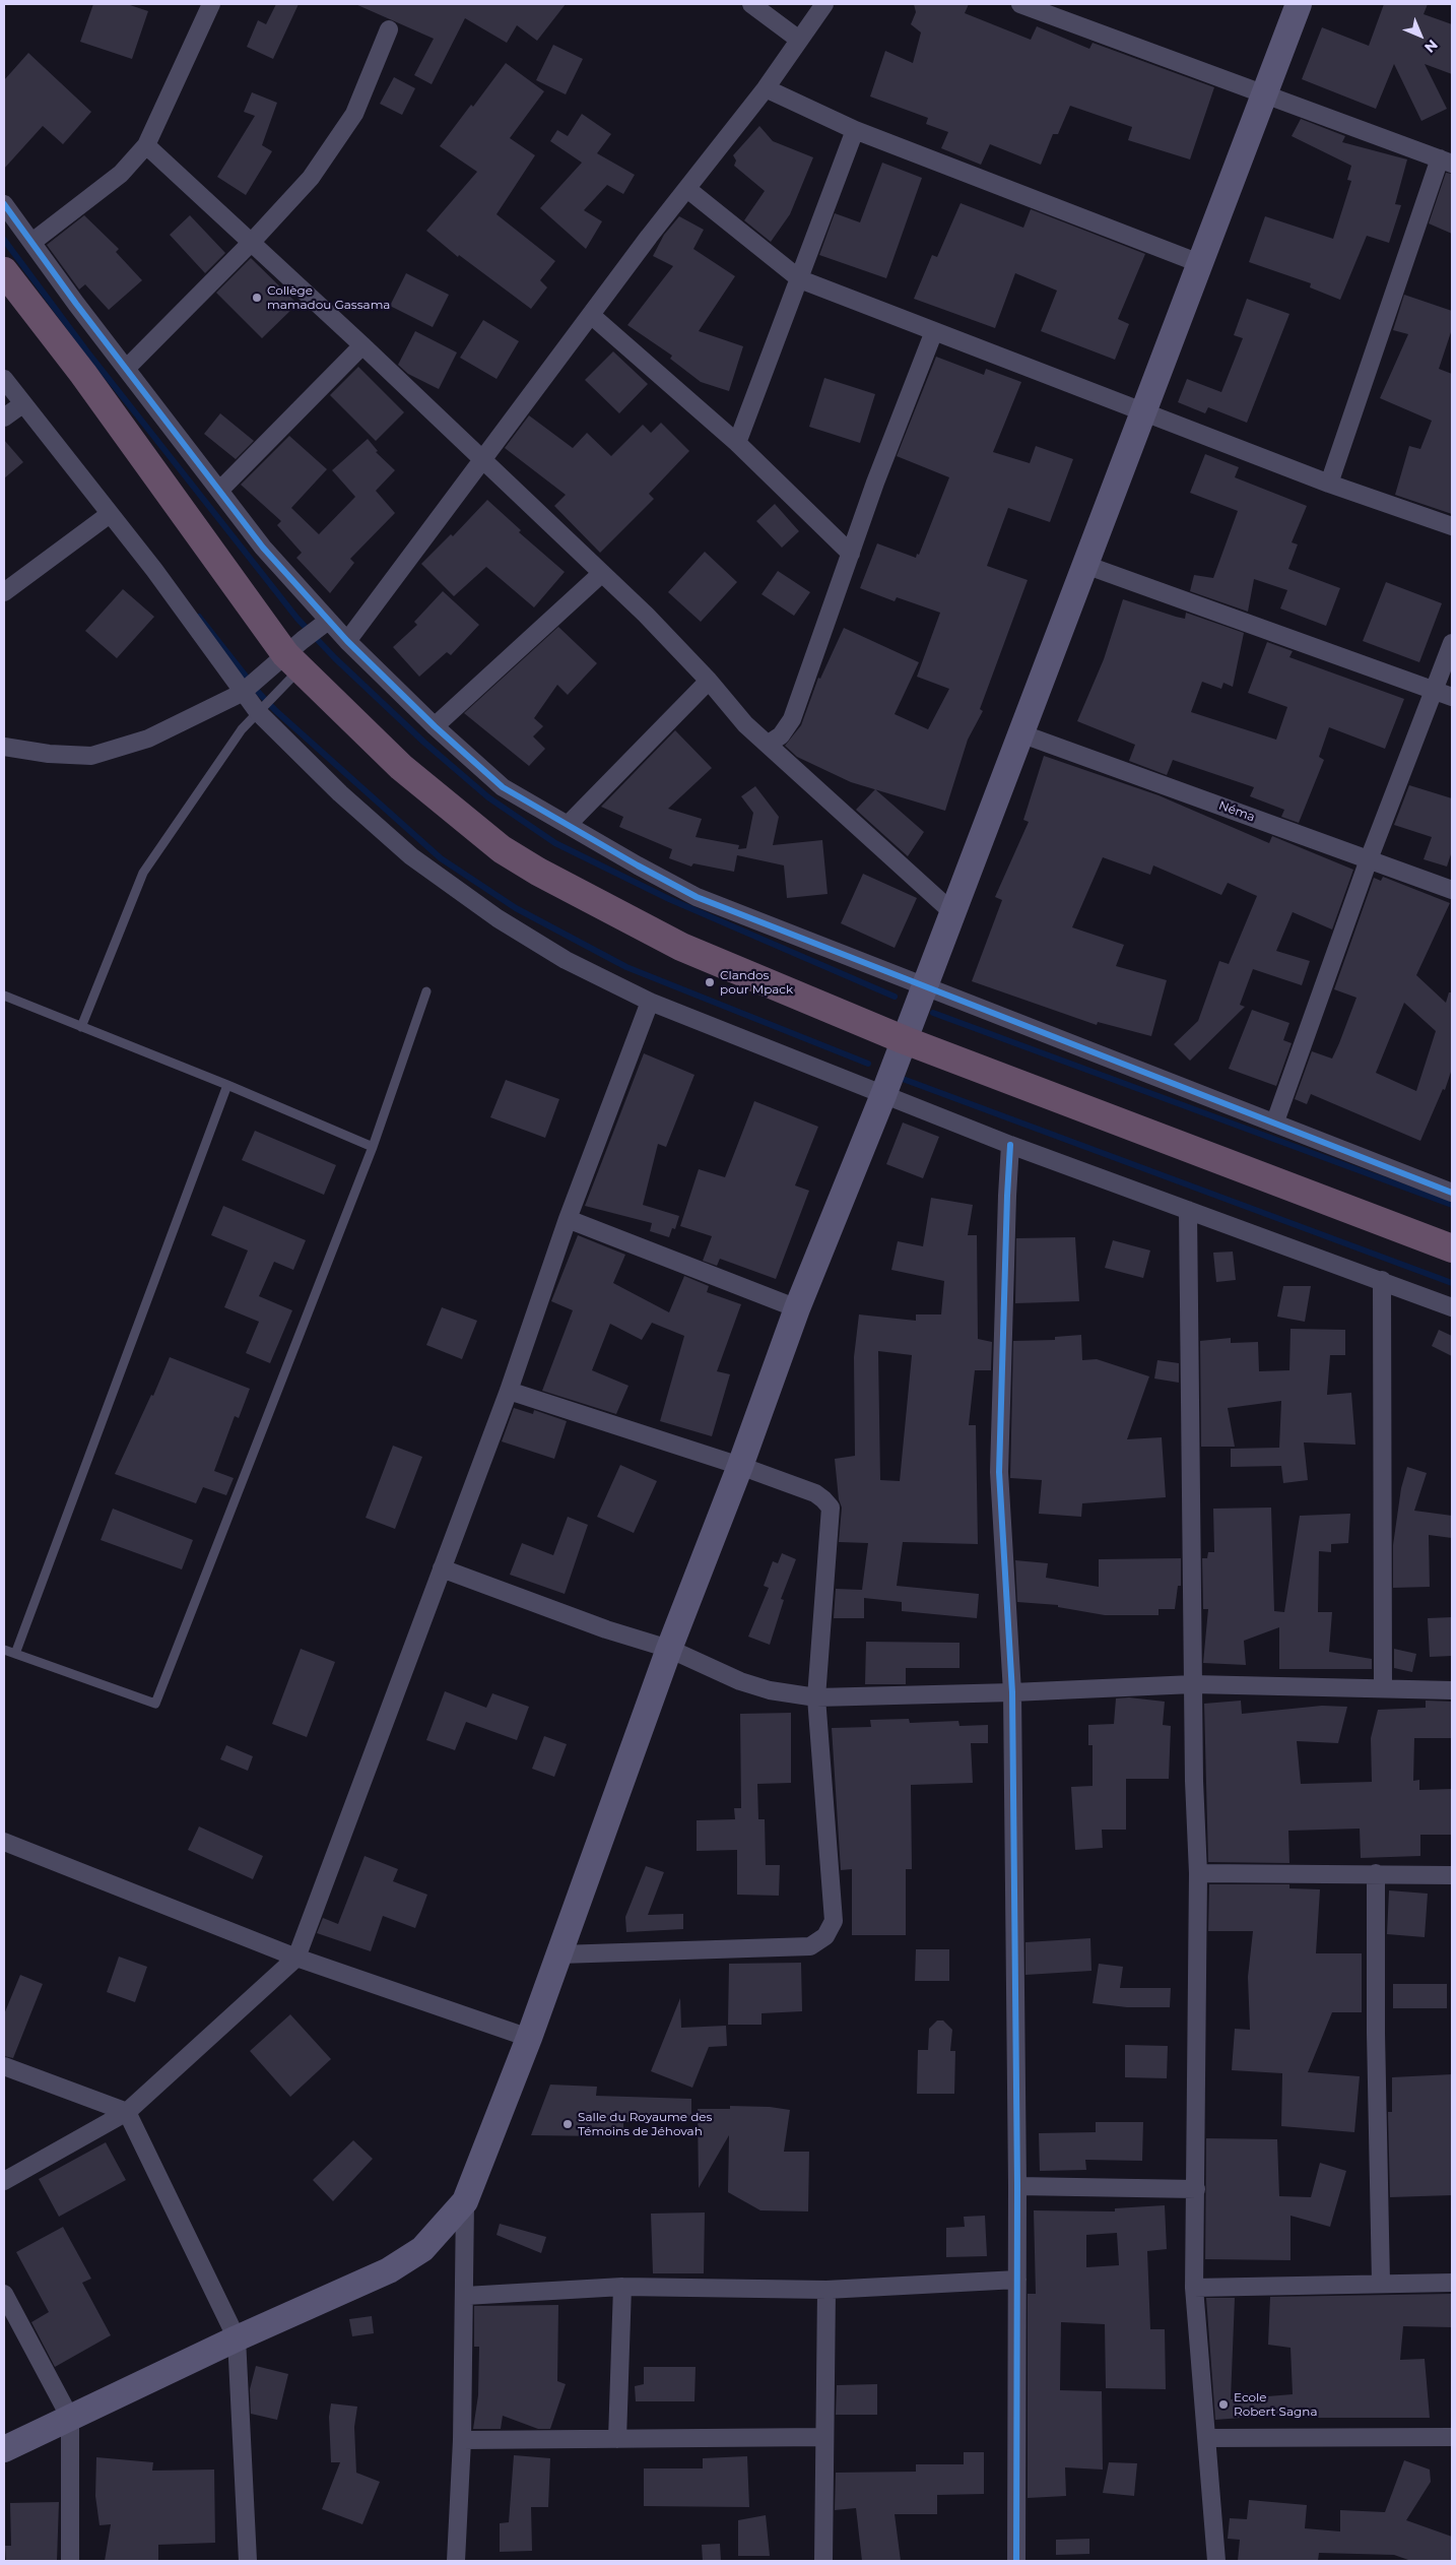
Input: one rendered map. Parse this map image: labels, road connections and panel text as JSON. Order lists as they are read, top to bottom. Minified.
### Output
{"streets":{"street":["Néma"]},"places":["Collège mamadou Gassama","Clandos pour Mpack","Salle du Royaume des Témoins de Jéhovah","Ecole Robert Sagna"],"north":"bottom right"}
